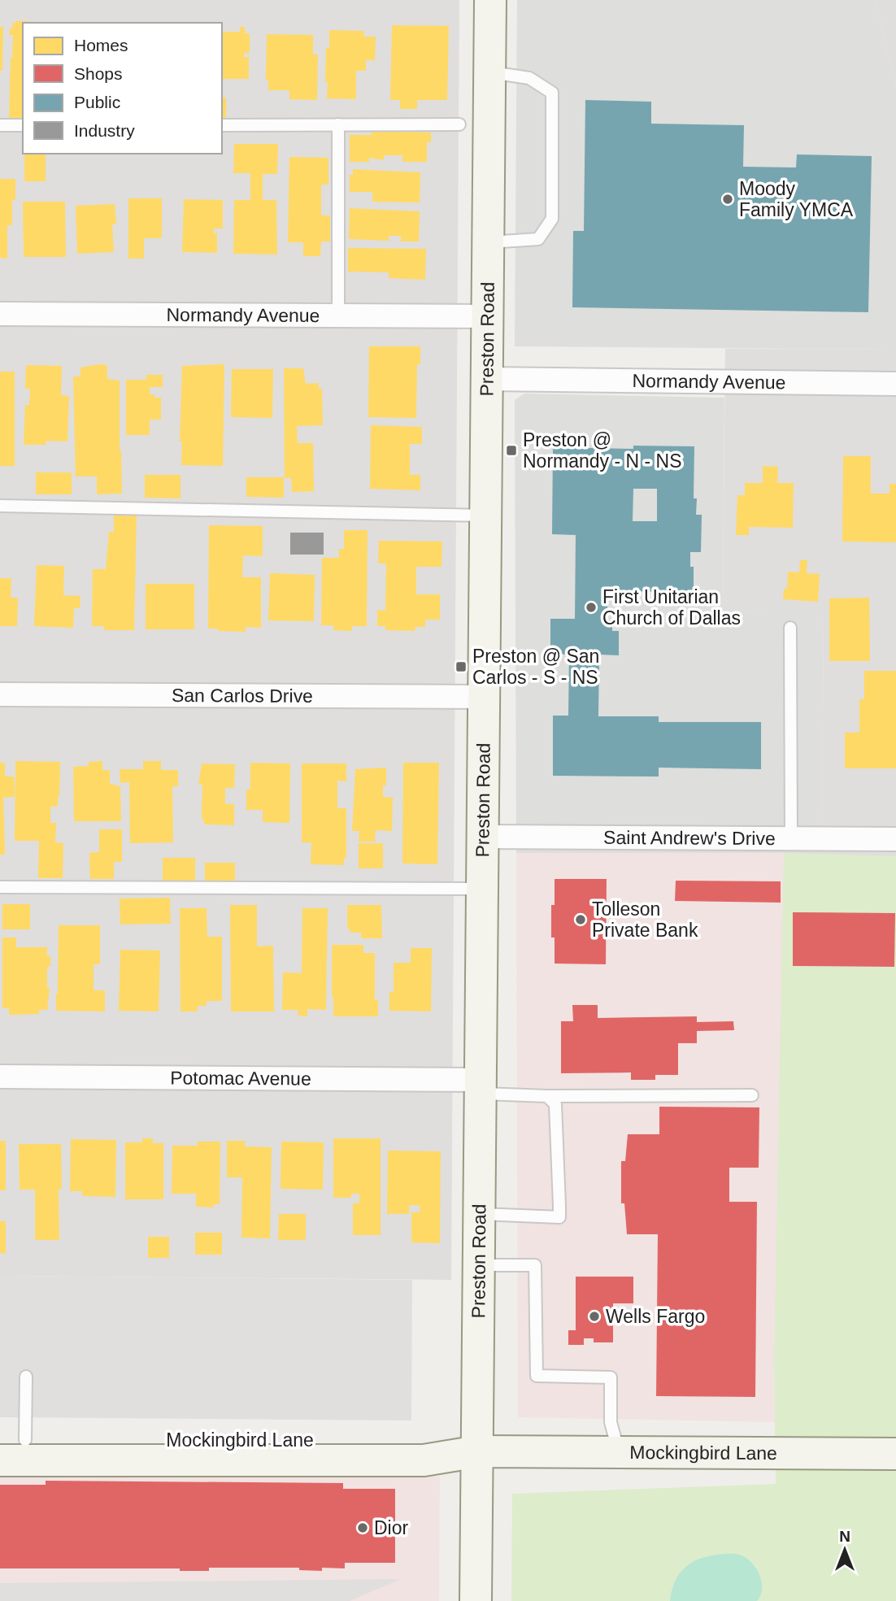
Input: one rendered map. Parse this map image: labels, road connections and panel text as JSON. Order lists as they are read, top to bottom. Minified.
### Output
{"streets":{"main road":["Preston Road","Mockingbird Lane"],"street":["Normandy Avenue","San Carlos Drive","Saint Andrew's Drive","Potomac Avenue"]},"crossings":[["Normandy Avenue","Preston Road"],["Preston Road","San Carlos Drive"],["Preston Road","Saint Andrew's Drive"],["Preston Road","Potomac Avenue"],["Preston Road","Mockingbird Lane"]],"places":{"other":["Moody Family YMCA","First Unitarian Church of Dallas","Tolleson Private Bank","Wells Fargo","Dior"],"transit":["Preston @ Normandy - N - NS","Preston @ San Carlos - S - NS"]},"legend":["Homes","Shops","Public","Industry"],"north":"top"}
